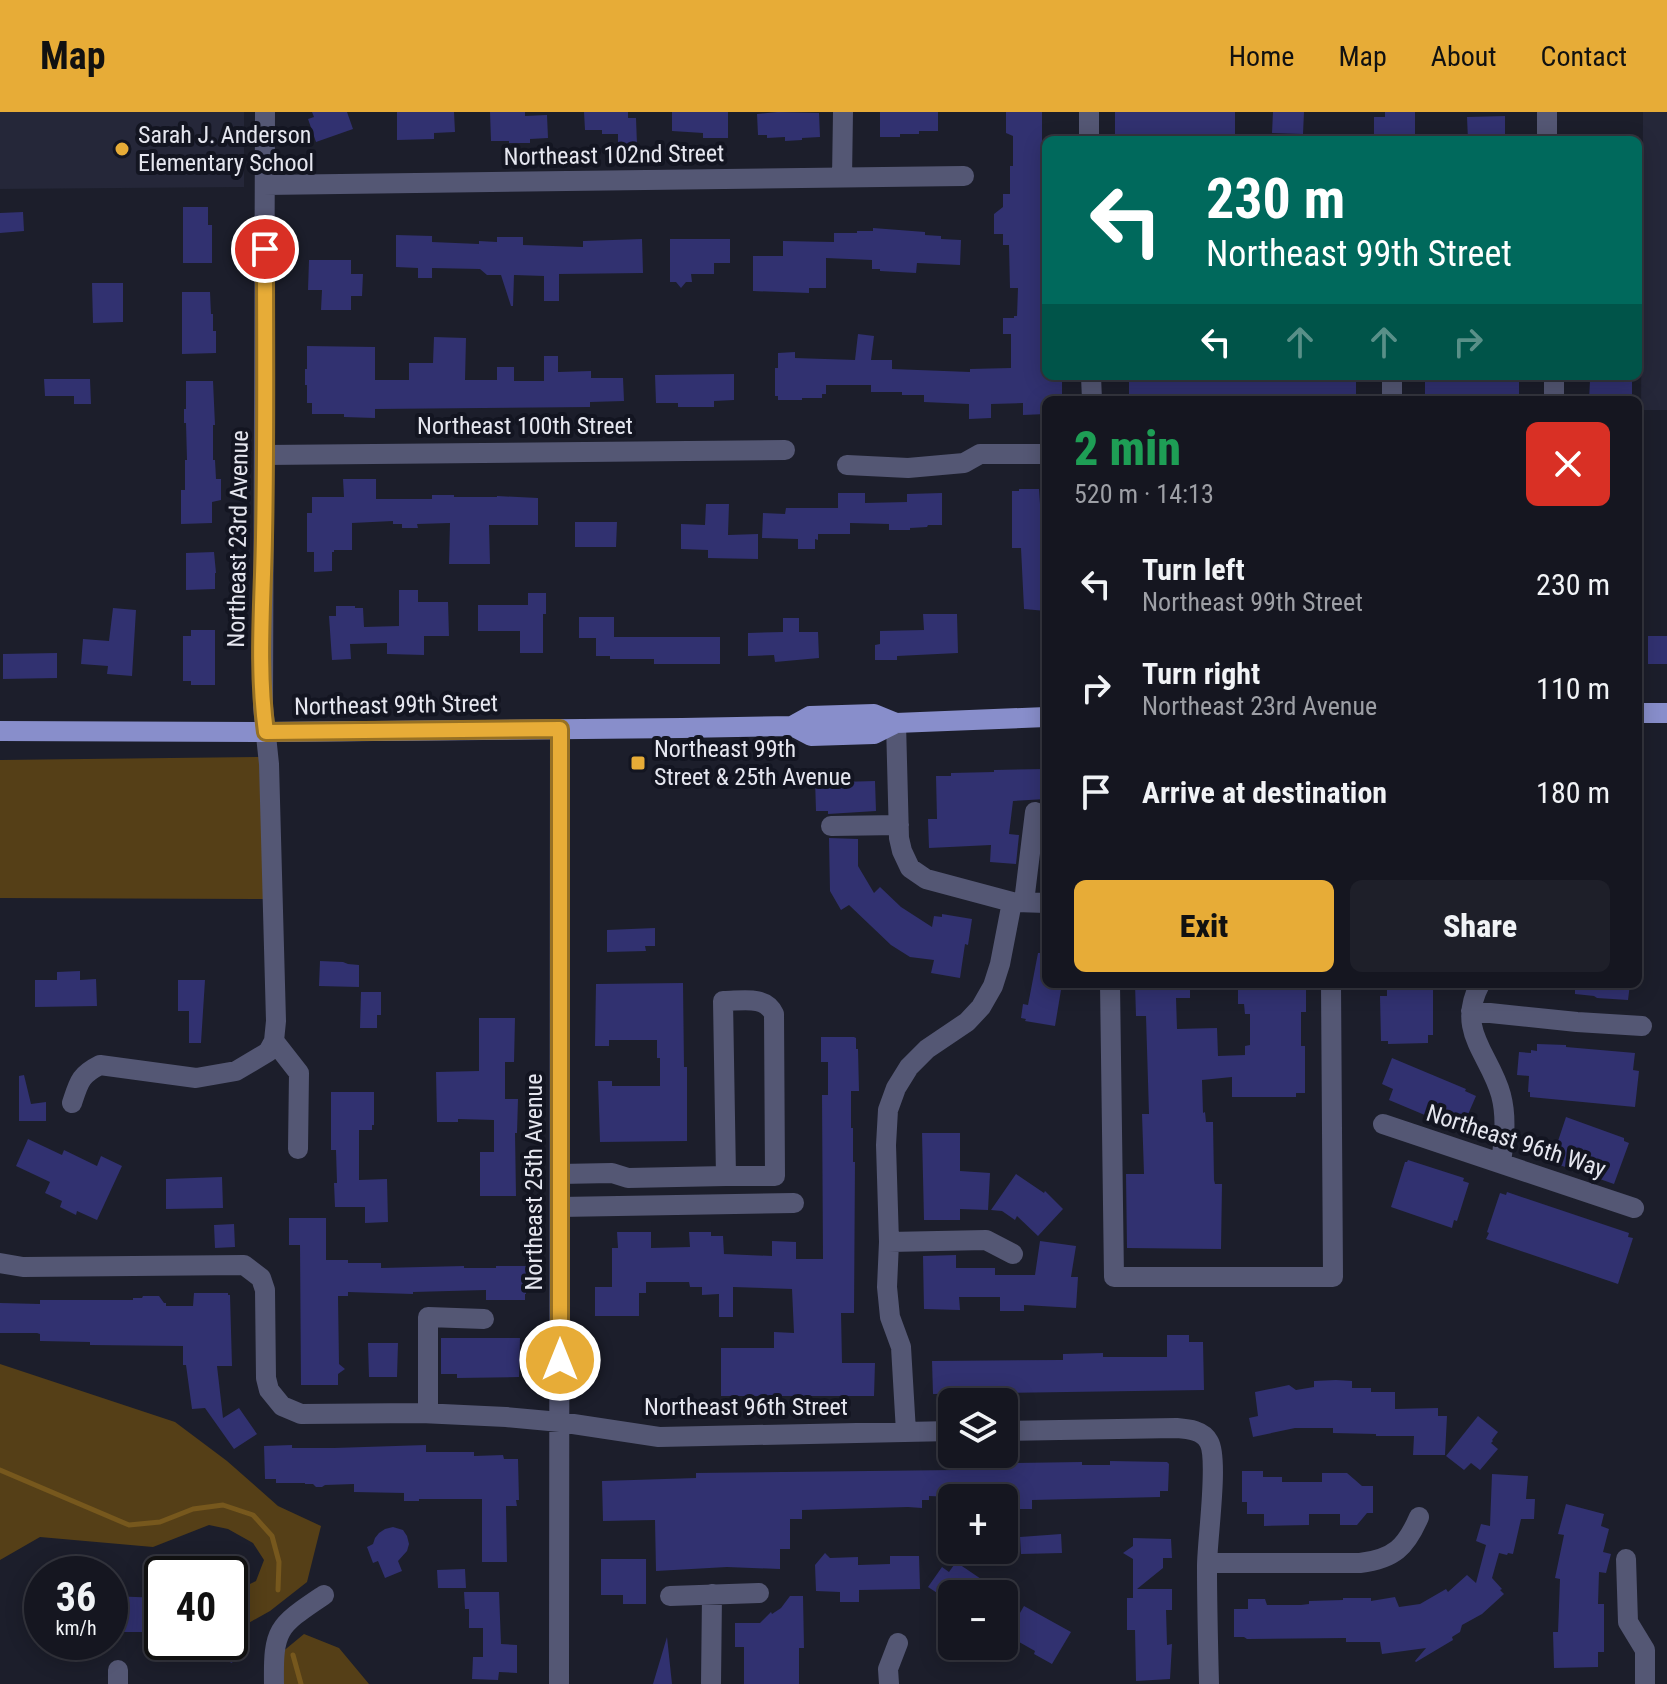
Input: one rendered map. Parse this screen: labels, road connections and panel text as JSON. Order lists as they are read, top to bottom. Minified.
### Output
{"streets":{"main road":["Northeast 99th Street"],"street":["Northeast 102nd Street","Northeast 100th Street","Northeast 23rd Avenue","Northeast 96th Way","Northeast 25th Avenue","Northeast 96th Street"]},"crossings":[["Northeast 102nd Street","Northeast 23rd Avenue"],["Northeast 100th Street","Northeast 23rd Avenue"],["Northeast 23rd Avenue","Northeast 99th Street"],["Northeast 99th Street","Northeast 25th Avenue"],["Northeast 25th Avenue","Northeast 96th Street"]],"places":{"other":["Sarah J. Anderson Elementary School"],"transit":["Northeast 99th Street & 25th Avenue"]},"page":{"header":"Map","nav":["Home","Map","About","Contact"],"turn":["230 m","Northeast 99th Street"],"heading":["2 min","520 m · 14:13"],"list":[{"name":"Turn left","note":"Northeast 99th Street","value":"230 m"},{"name":"Turn right","note":"Northeast 23rd Avenue","value":"110 m"},{"name":"Arrive at destination","value":"180 m"}],"buttons":["Exit","Share"],"map_buttons":["+","−"],"speed":"36 km/h","limit":"40"}}
